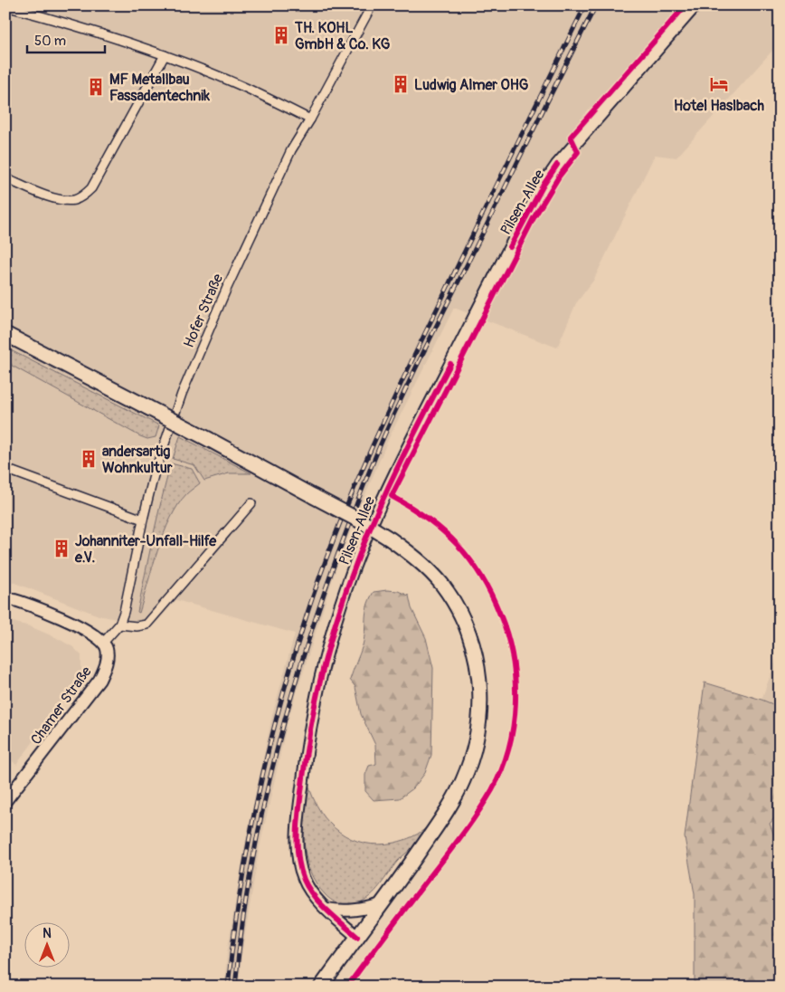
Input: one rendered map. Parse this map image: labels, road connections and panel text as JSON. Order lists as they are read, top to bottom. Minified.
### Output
{"streets":{"main road":["Pilsen-Allee"],"street":["Hofer Straße","Chamer Straße"]},"crossings":[["Hofer Straße","Chamer Straße"]],"places":{"building":["TH. KOHL GmbH & Co. KG","Ludwig Almer OHG","MF Metallbau Fassadentechnik","andersartig Wohnkultur","Johanniter-Unfall-Hilfe e.V."],"hotel":["Hotel Haslbach"]},"scale_bar":"50 m","north":"top"}
